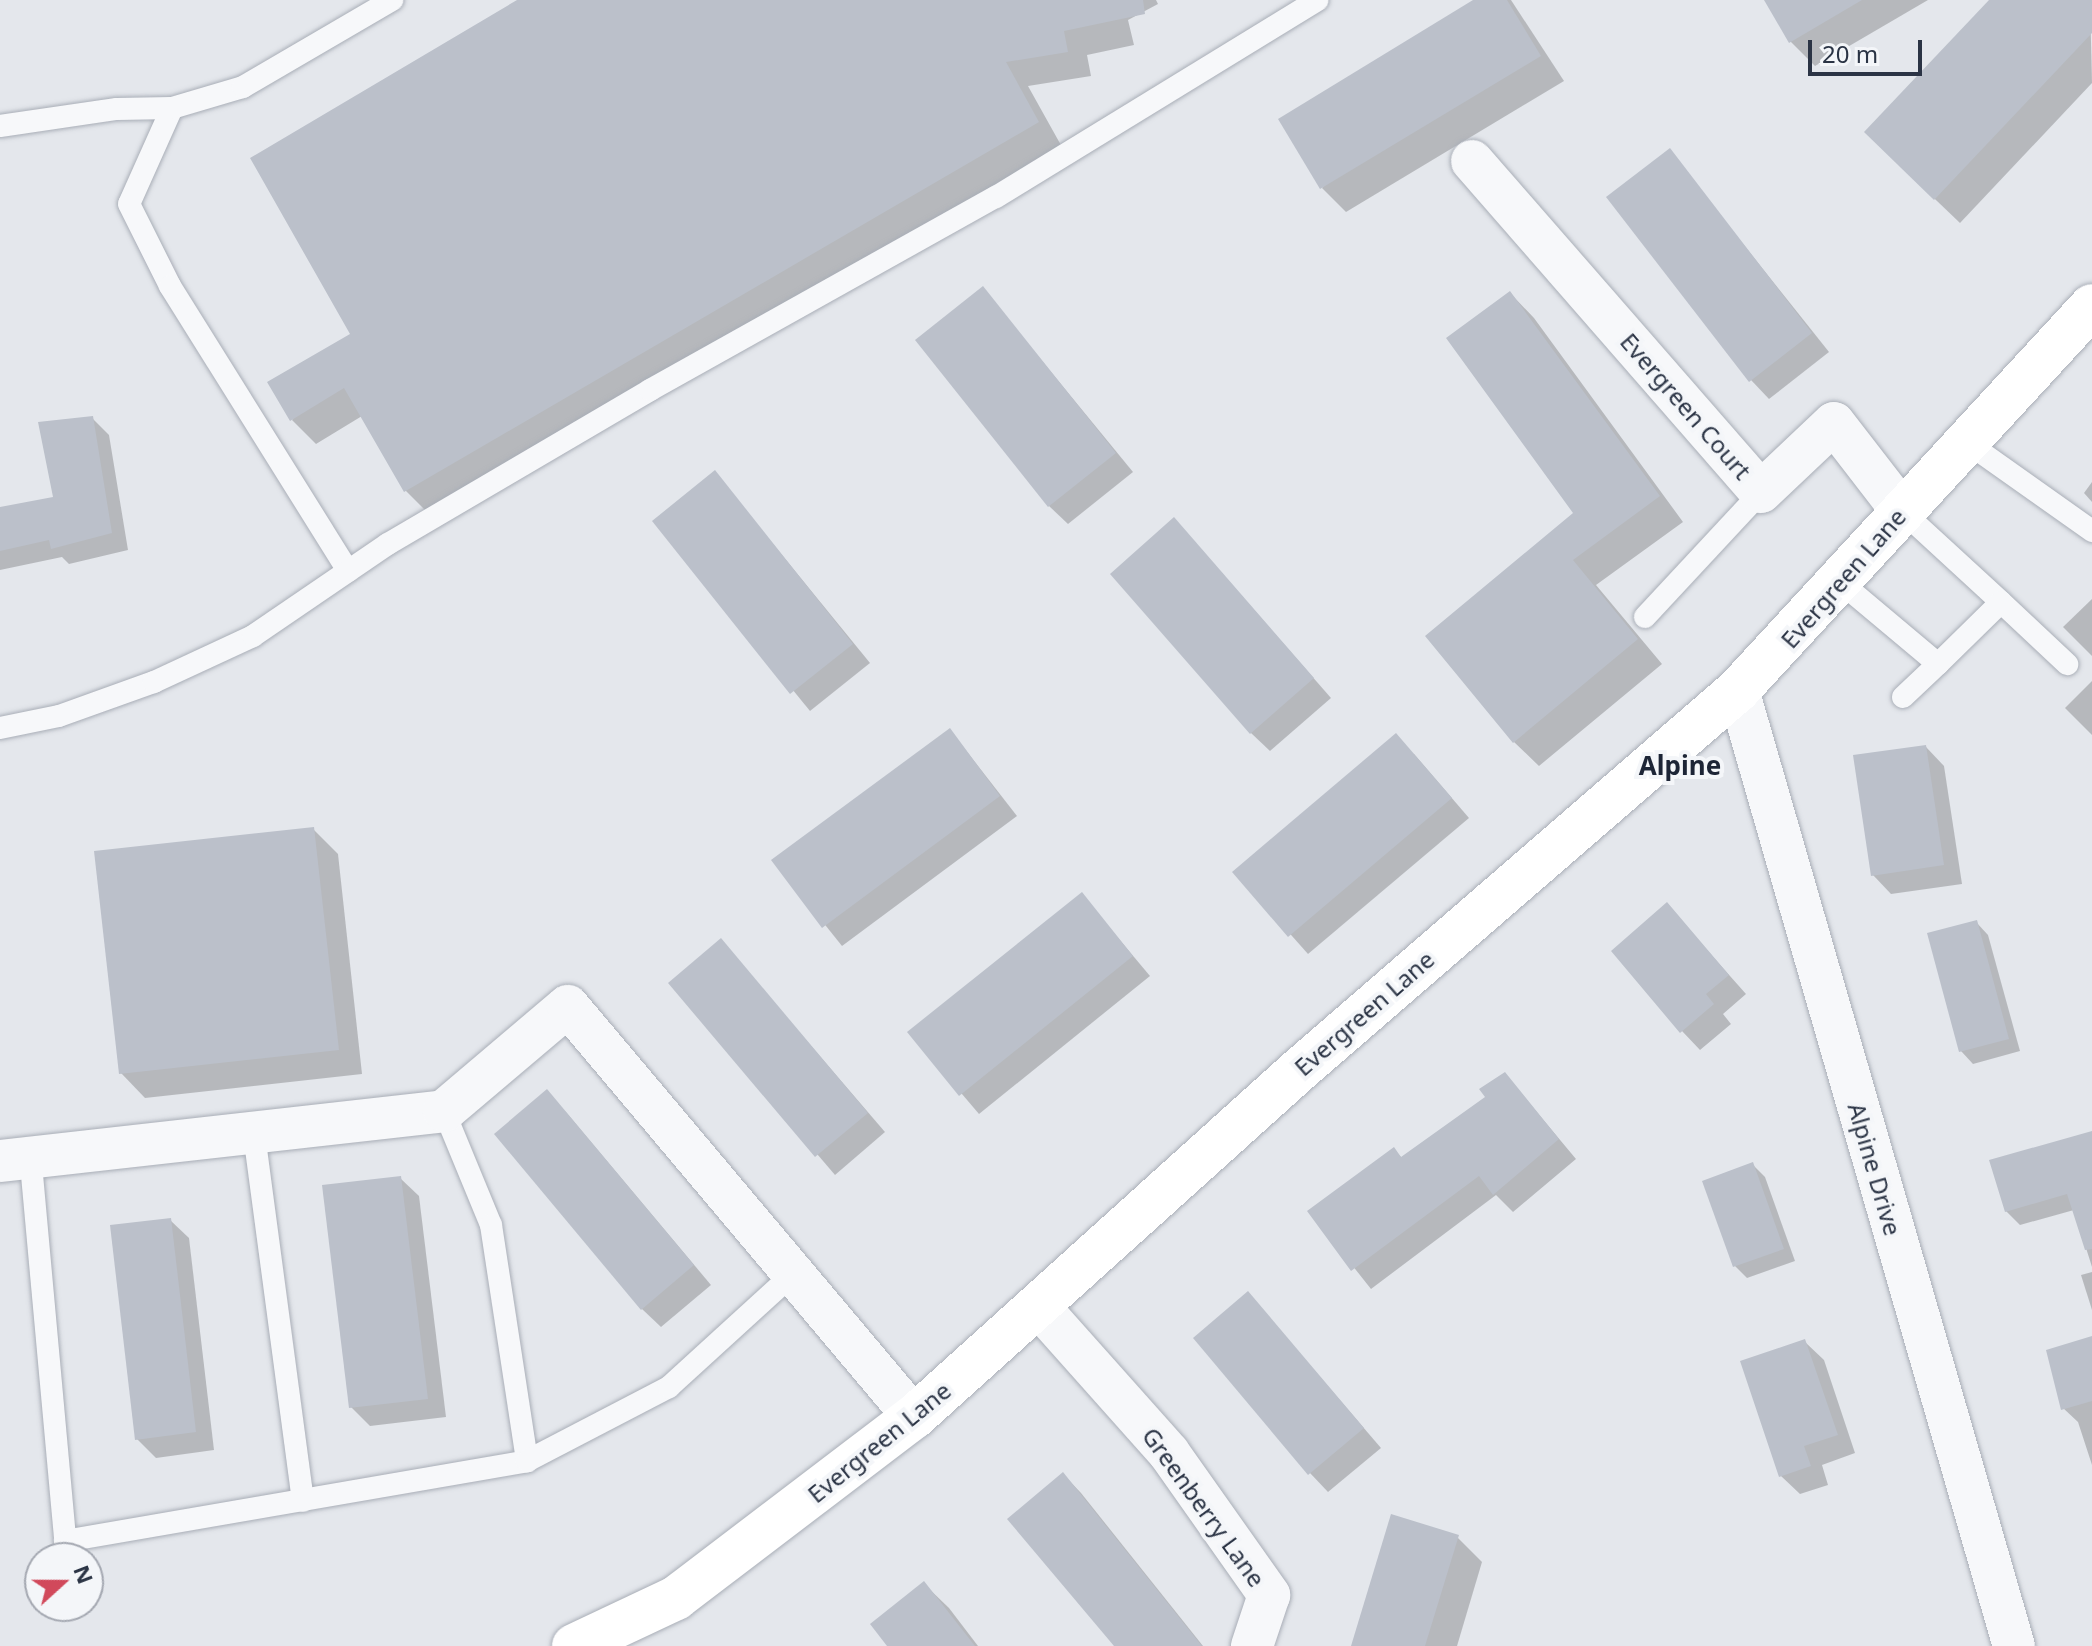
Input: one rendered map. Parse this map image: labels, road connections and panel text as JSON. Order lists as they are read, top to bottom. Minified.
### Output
{"streets":{"street":["Evergreen Court","Evergreen Lane","Alpine Drive","Greenberry Lane"]},"crossings":[["Evergreen Court","Evergreen Lane"],["Evergreen Lane","Alpine Drive"],["Evergreen Lane","Greenberry Lane"]],"districts":["Alpine"],"scale_bar":"20 m","north":"right"}
